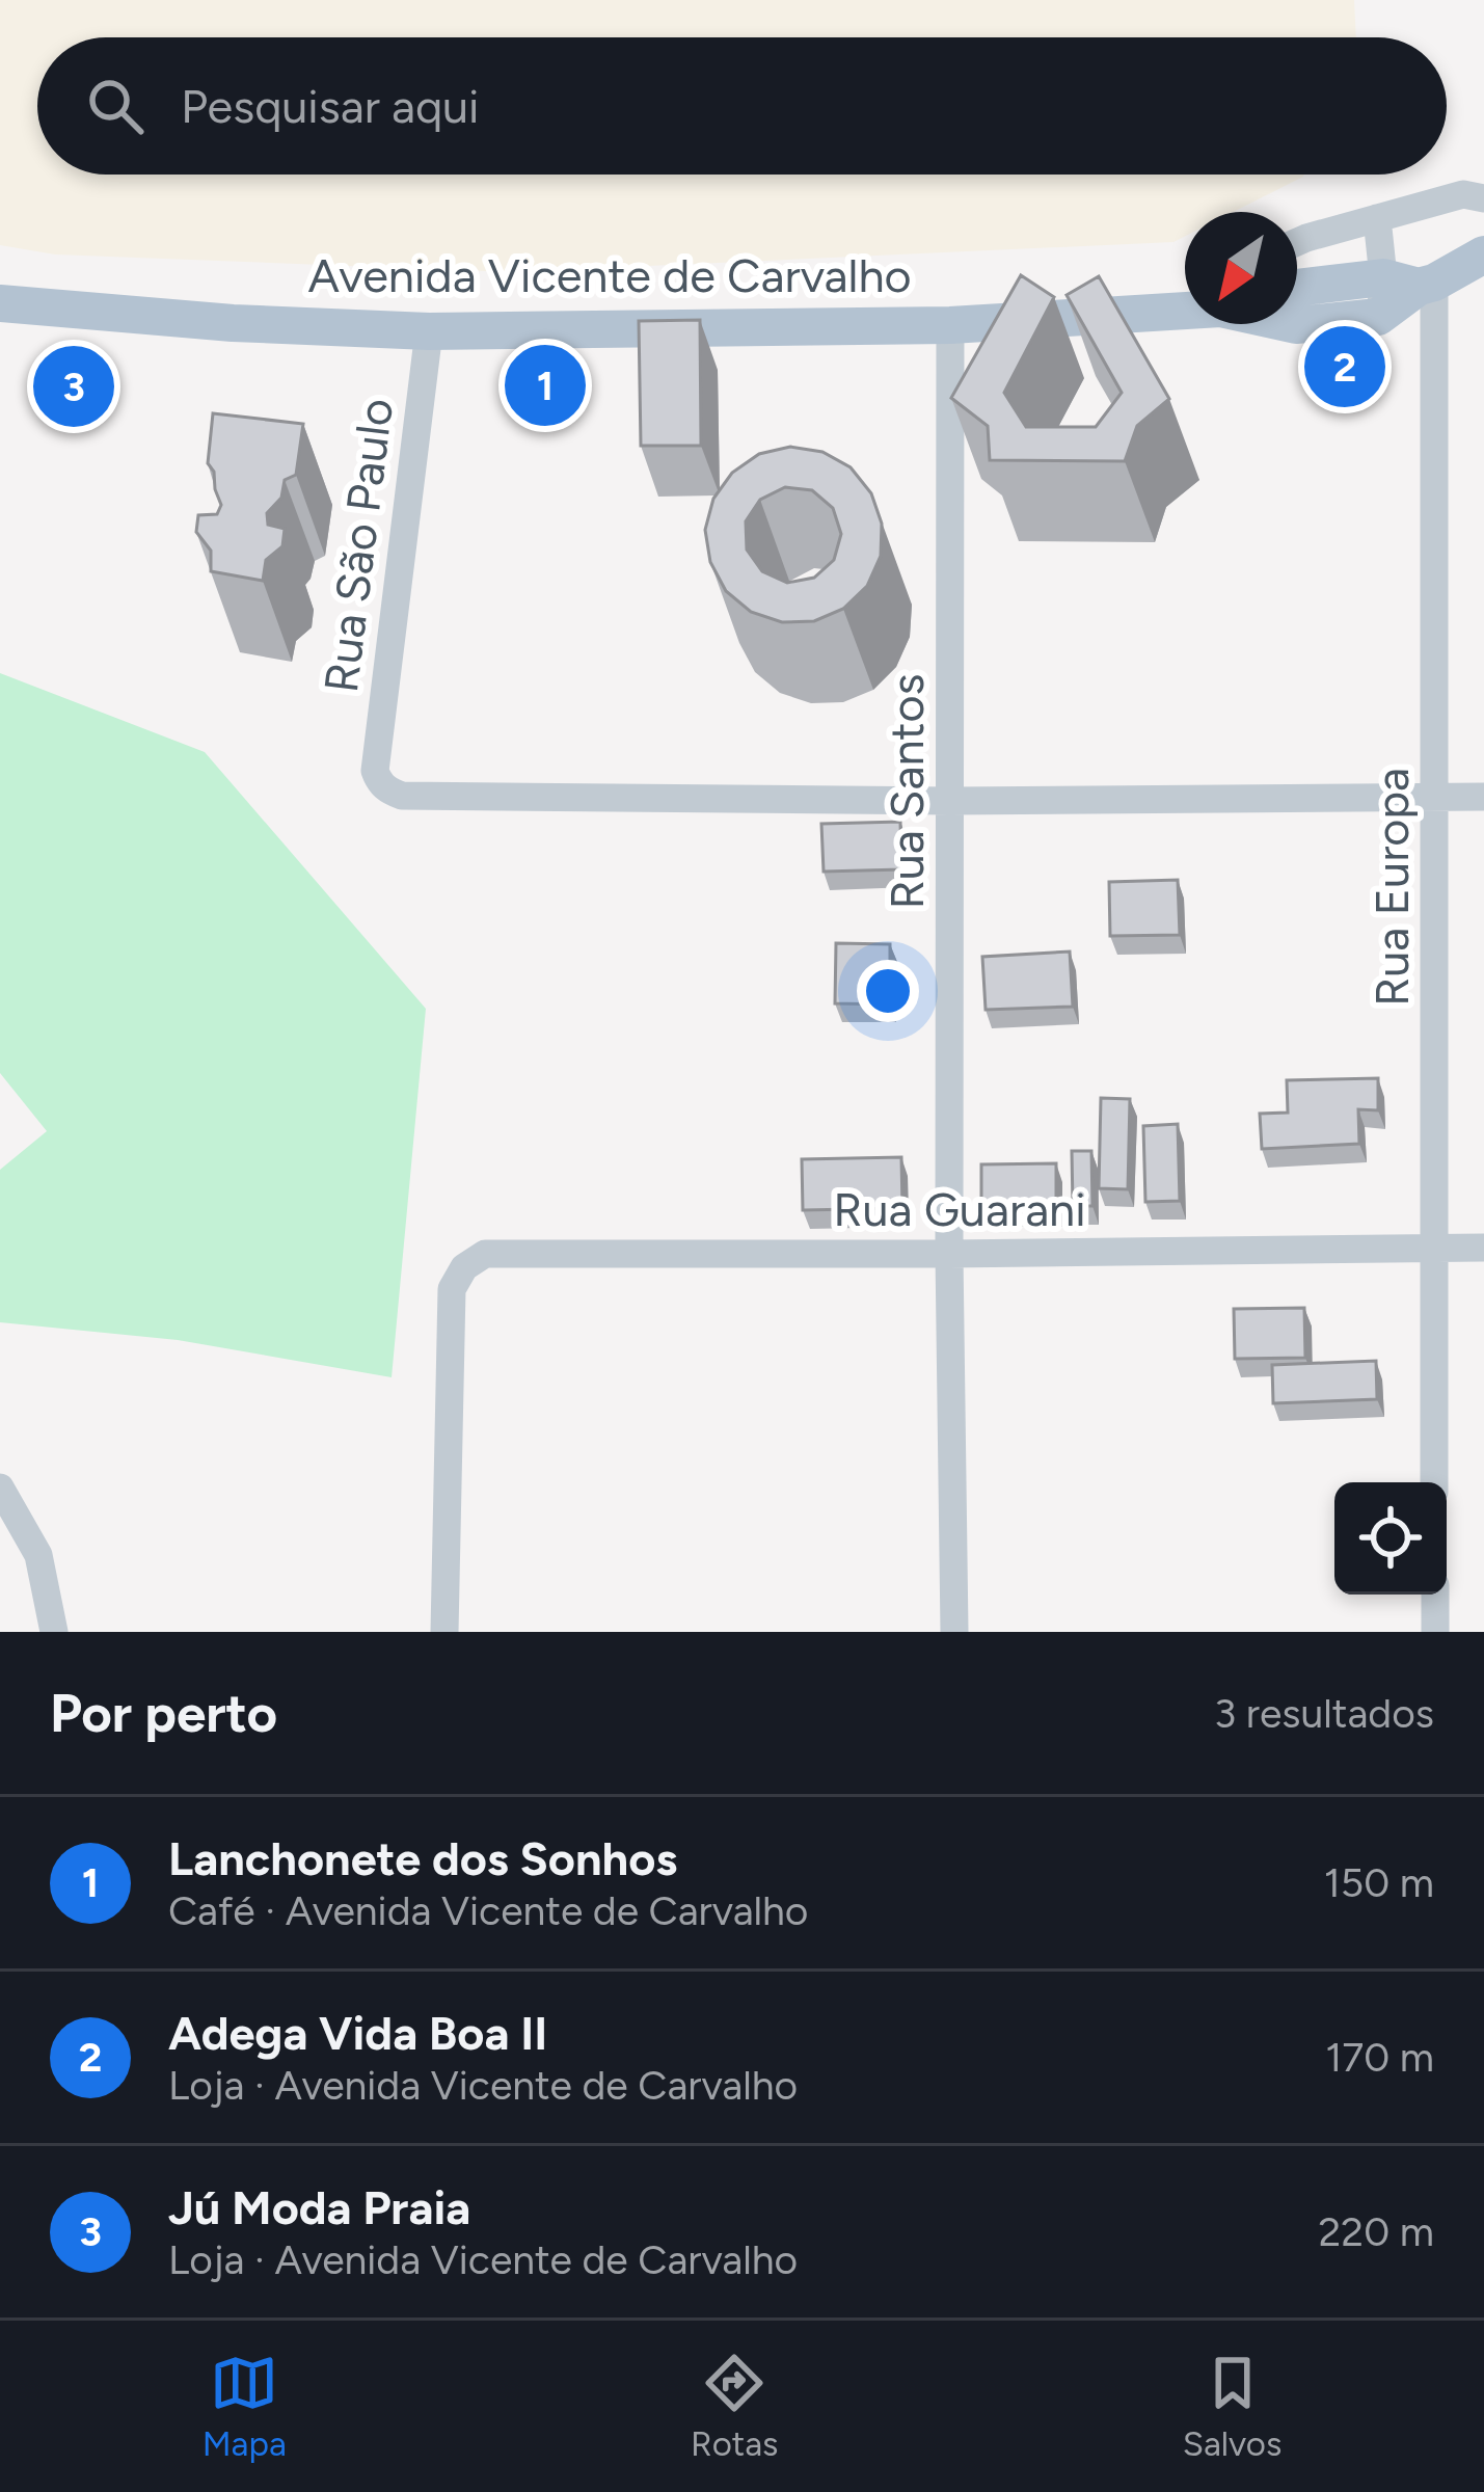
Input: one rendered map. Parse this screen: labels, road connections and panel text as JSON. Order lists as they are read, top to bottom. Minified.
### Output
{"streets":{"main road":["Avenida Vicente de Carvalho"],"street":["Rua São Paulo","Rua Santos","Rua Europa","Rua Guarani"]},"crossings":[["Avenida Vicente de Carvalho","Rua São Paulo"],["Avenida Vicente de Carvalho","Rua Santos"],["Avenida Vicente de Carvalho","Rua Europa"],["Rua São Paulo","Rua Santos"],["Rua Santos","Rua Guarani"],["Rua Europa","Rua Guarani"]],"north":"bottom left","page":{"search":"Pesquisar aqui","pins":["2","1","3"],"heading":["Por perto","3 resultados"],"list":[{"mark":"1","name":"Lanchonete dos Sonhos","note":"Café · Avenida Vicente de Carvalho","value":"150 m"},{"mark":"2","name":"Adega Vida Boa II","note":"Loja · Avenida Vicente de Carvalho","value":"170 m"},{"mark":"3","name":"Jú Moda Praia","note":"Loja · Avenida Vicente de Carvalho","value":"220 m"}],"nav":["Mapa","Rotas","Salvos"]}}
